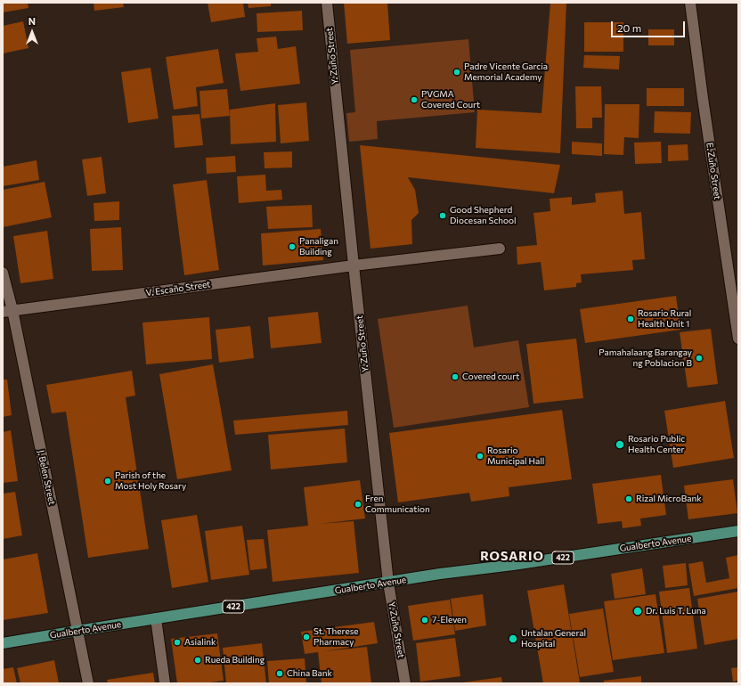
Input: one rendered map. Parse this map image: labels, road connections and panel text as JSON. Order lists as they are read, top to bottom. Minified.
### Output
{"streets":{"main road":["Gualberto Avenue","422"],"street":["Y. Zuño Street","E. Zuño Street","V. Escaño Street","J. Belen Street"]},"crossings":[["Y. Zuño Street","V. Escaño Street"],["Y. Zuño Street","Gualberto Avenue"],["V. Escaño Street","J. Belen Street"],["J. Belen Street","Gualberto Avenue"]],"districts":["ROSARIO"],"places":["Padre Vicente Garcia Memorial Academy","PVGMA Covered Court","Good Shepherd Diocesan School","Panaligan Building","Rosario Rural Health Unit 1","Pamahalaang Barangay ng Poblacion B","Covered court","Rosario Public Health Center","Rosario Municipal Hall","Parish of the Most Holy Rosary","Rizal MicroBank","Fren Communication","Dr. Luis T. Luna","7-Eleven","St. Therese Pharmacy","Untalan General Hospital","Asialink","Rueda Building","China Bank"],"scale_bar":"20 m","north":"top"}
